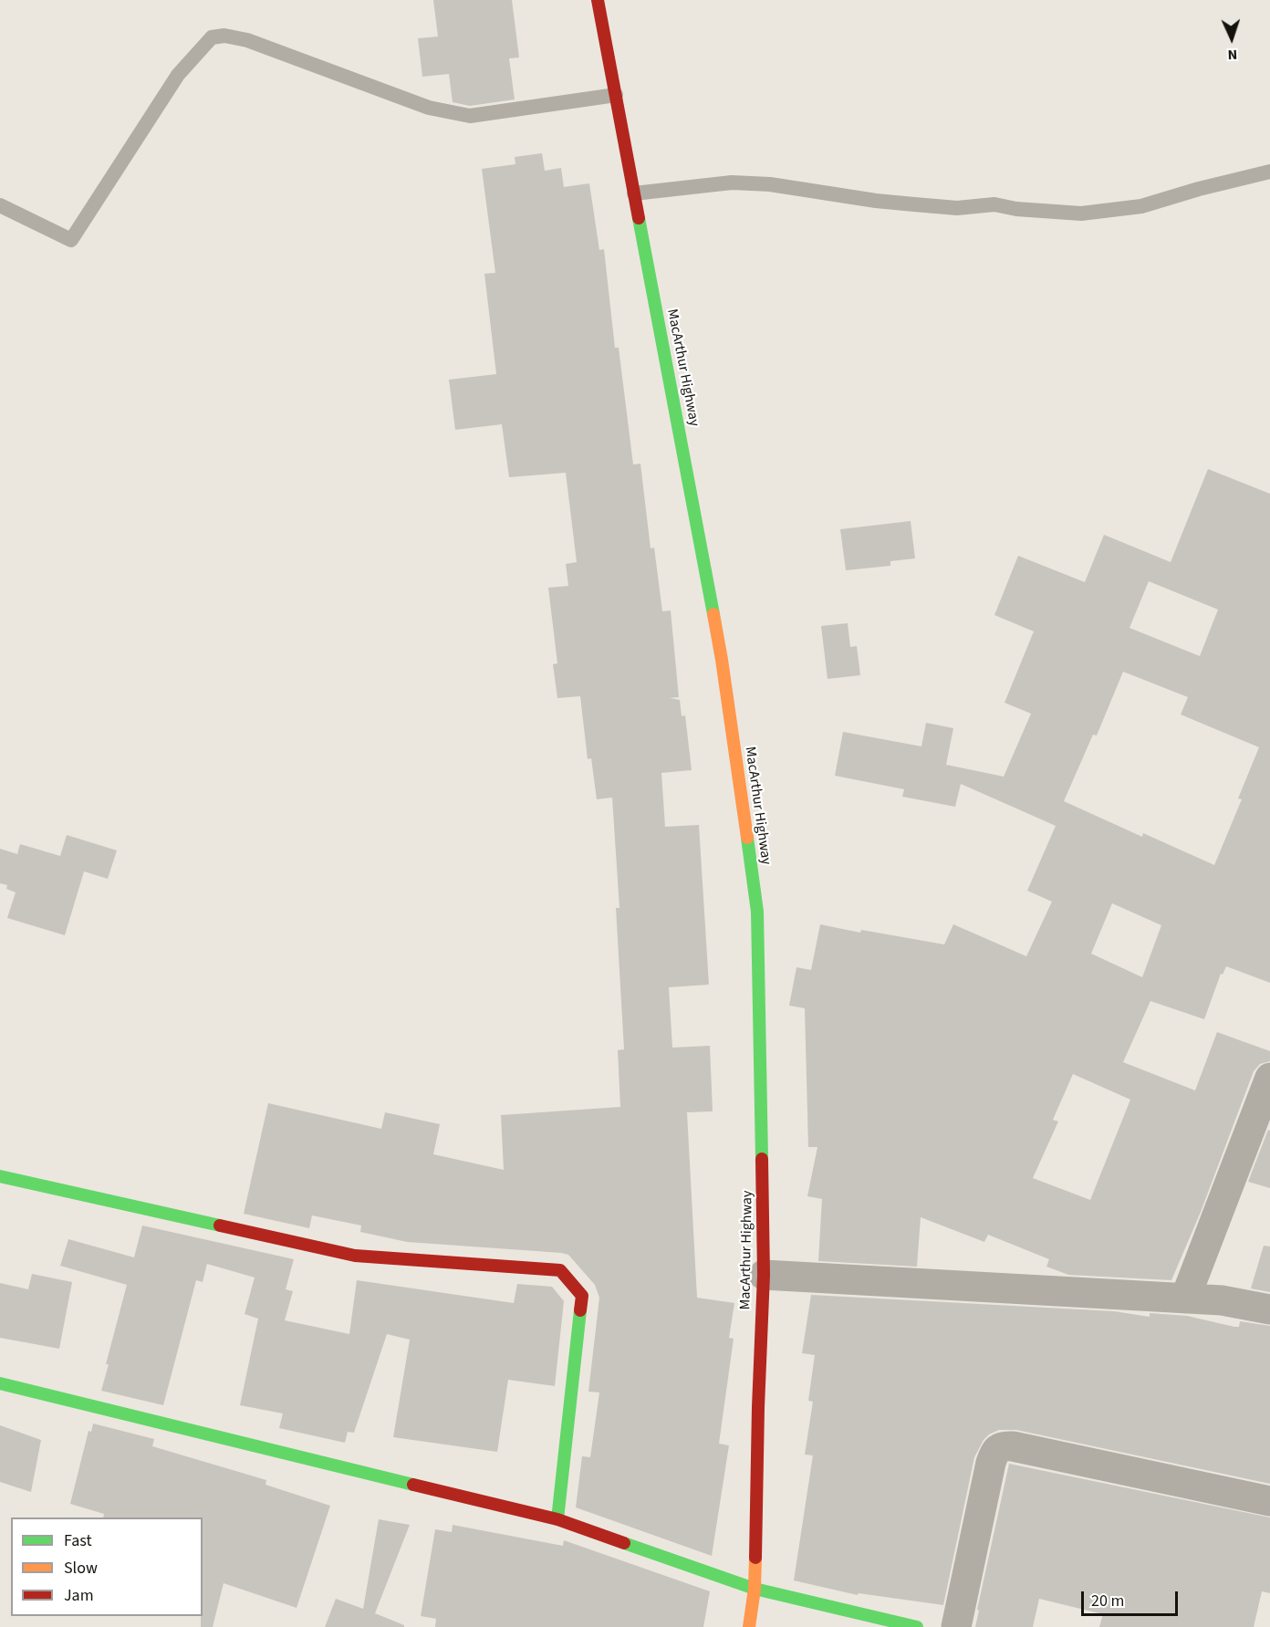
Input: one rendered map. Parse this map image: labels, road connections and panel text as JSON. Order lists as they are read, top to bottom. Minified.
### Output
{"streets":{"main road":["MacArthur Highway"]},"legend":["Fast","Slow","Jam"],"scale_bar":"20 m","north":"bottom"}
